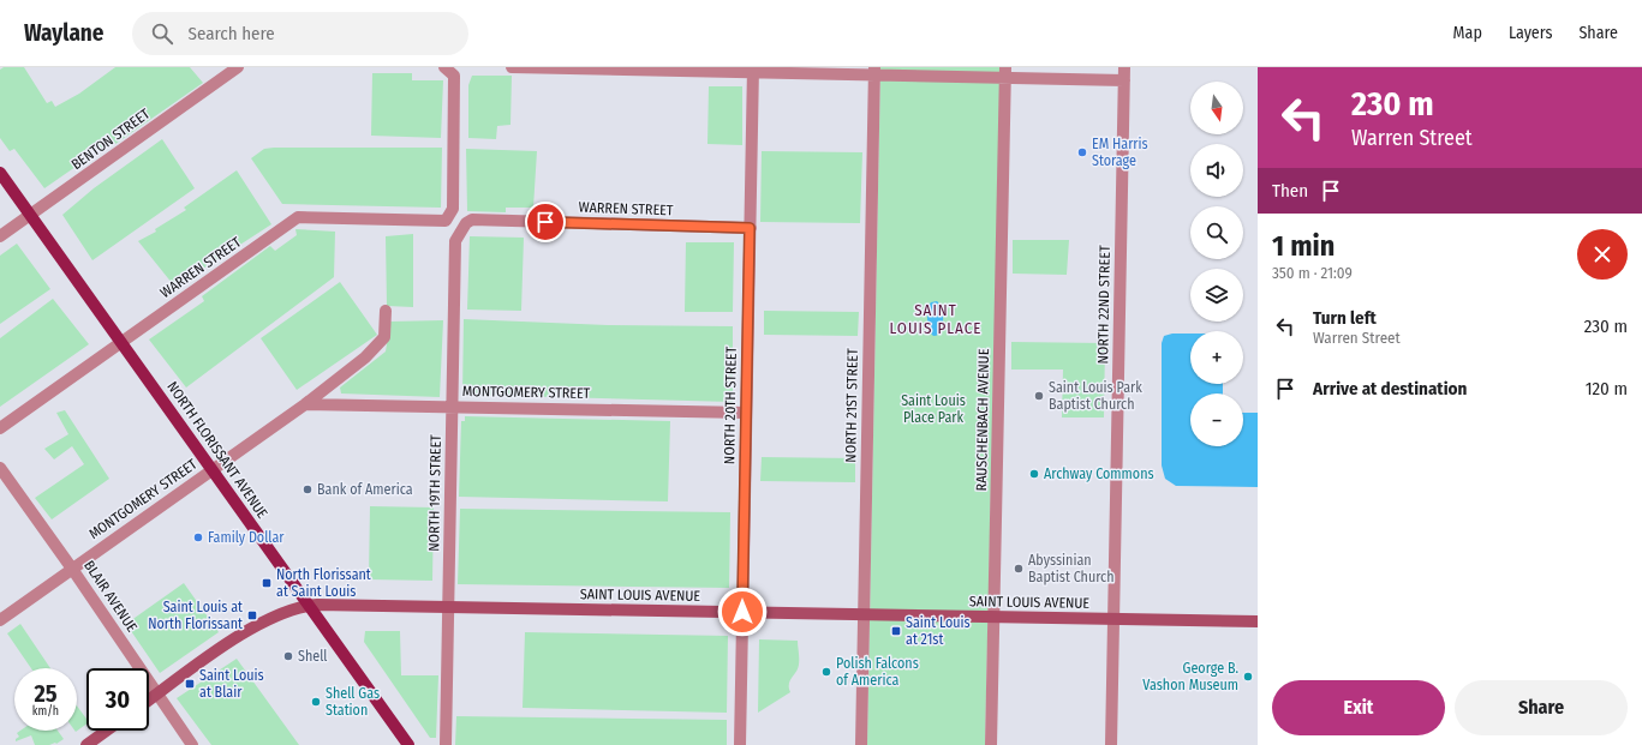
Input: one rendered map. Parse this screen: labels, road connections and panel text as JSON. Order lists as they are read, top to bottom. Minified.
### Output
{"streets":{"main road":["NORTH FLORISSANT AVENUE"],"street":["BENTON STREET","WARREN STREET","NORTH 22ND STREET","MONTGOMERY STREET","NORTH 20TH STREET","NORTH 21ST STREET","RAUSCHENBACH AVENUE","NORTH 19TH STREET","SAINT LOUIS AVENUE","BLAIR AVENUE"]},"crossings":[["BENTON STREET","NORTH FLORISSANT AVENUE"],["WARREN STREET","NORTH 20TH STREET"],["WARREN STREET","NORTH FLORISSANT AVENUE"],["WARREN STREET","NORTH 19TH STREET"],["NORTH 22ND STREET","SAINT LOUIS AVENUE"],["MONTGOMERY STREET","NORTH 20TH STREET"],["MONTGOMERY STREET","NORTH FLORISSANT AVENUE"],["MONTGOMERY STREET","NORTH 19TH STREET"],["MONTGOMERY STREET","BLAIR AVENUE"],["NORTH 20TH STREET","SAINT LOUIS AVENUE"],["NORTH 21ST STREET","SAINT LOUIS AVENUE"],["RAUSCHENBACH AVENUE","SAINT LOUIS AVENUE"],["NORTH FLORISSANT AVENUE","SAINT LOUIS AVENUE"],["NORTH 19TH STREET","SAINT LOUIS AVENUE"],["SAINT LOUIS AVENUE","BLAIR AVENUE"]],"districts":["SAINT LOUIS PLACE"],"parks":["Saint Louis Place Park"],"places":{"other":["EM Harris Storage","Saint Louis Park Baptist Church","Archway Commons","Bank of America","Family Dollar","Abyssinian Baptist Church","Shell","Polish Falcons of America","George B. Vashon Museum","Shell Gas Station"],"transit":["North Florissant at Saint Louis","Saint Louis at North Florissant","Saint Louis at 21st","Saint Louis at Blair"]},"north":"bottom","page":{"header":"Waylane","search":"Search here","nav":["Map","Layers","Share"],"turn":["230 m","Warren Street"],"map_buttons":["+","−"],"then":"Then","heading":["1 min","350 m · 21:09"],"list":[{"name":"Turn left","note":"Warren Street","value":"230 m"},{"name":"Arrive at destination","value":"120 m"}],"speed":"25 km/h","limit":"30","buttons":["Exit","Share"]}}
